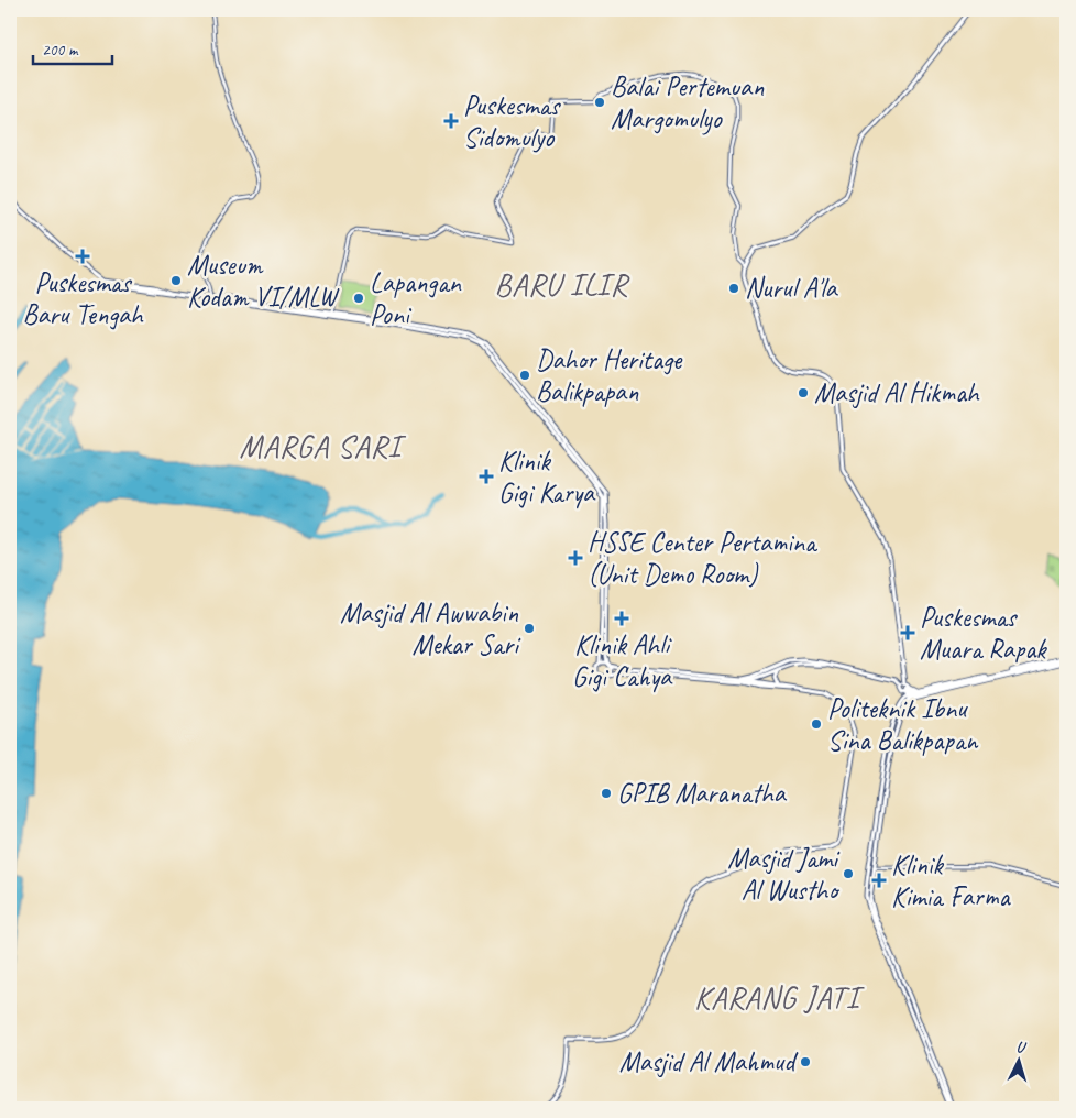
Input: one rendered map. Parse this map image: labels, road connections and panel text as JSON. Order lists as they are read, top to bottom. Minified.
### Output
{"districts":["BARU ILIR","MARGA SARI","KARANG JATI"],"places":{"other":["Balai Pertemuan Margomulyo","Museum Kodam VI/MLW","Nurul A'la","Lapangan Poni","Dahor Heritage Balikpapan","Masjid Al Hikmah","Masjid Al Awwabin Mekar Sari","Politeknik Ibnu Sina Balikpapan","GPIB Maranatha","Masjid Jami Al Wustho","Masjid Al Mahmud"],"health":["Puskesmas Sidomulyo","Puskesmas Baru Tengah","Klinik Gigi Karya","HSSE Center Pertamina (Unit Demo Room)","Klinik Ahli Gigi Cahya","Puskesmas Muara Rapak","Klinik Kimia Farma"]},"scale_bar":"200 m","north":"top"}
